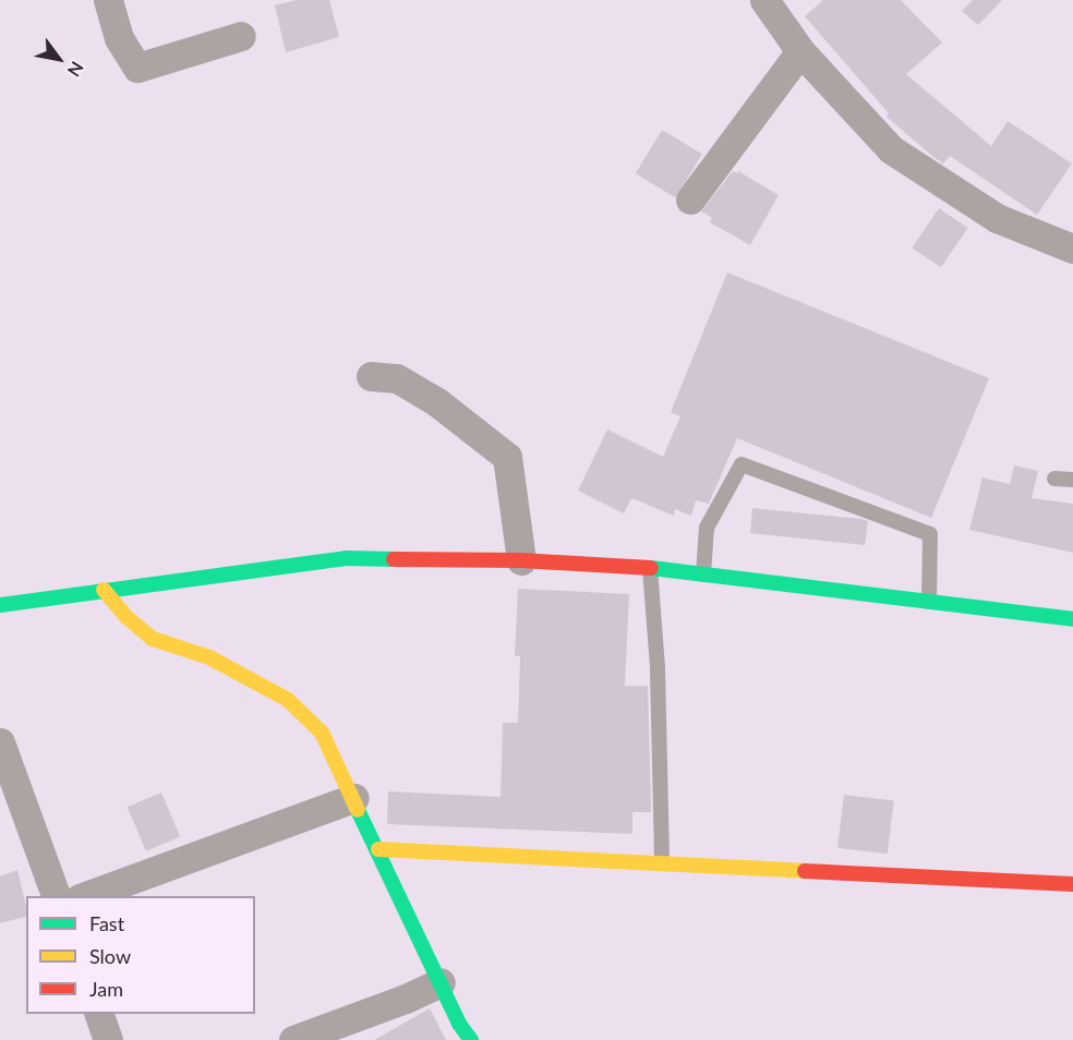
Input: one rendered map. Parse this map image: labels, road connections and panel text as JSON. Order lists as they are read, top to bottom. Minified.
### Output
{"legend":["Fast","Slow","Jam"],"north":"bottom right"}
